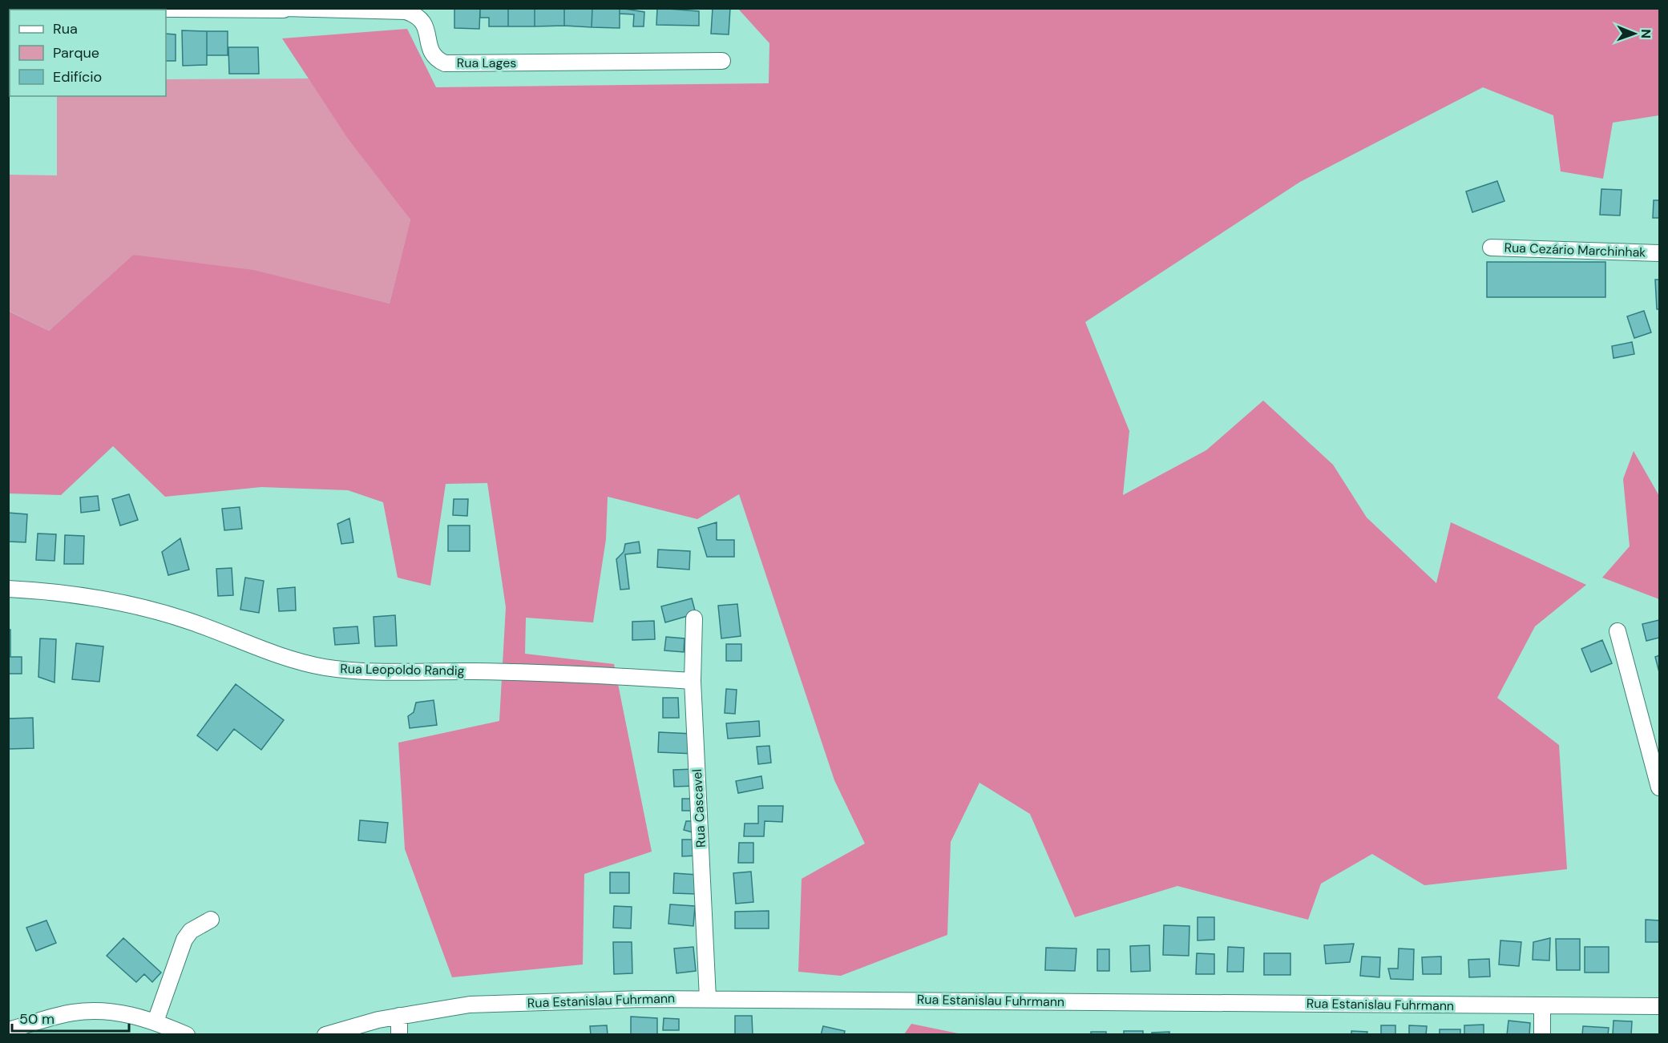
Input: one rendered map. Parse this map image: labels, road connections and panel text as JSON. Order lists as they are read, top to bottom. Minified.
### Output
{"streets":{"street":["Rua Lages","Rua Cezário Marchinhak","Rua Leopoldo Randig","Rua Cascavel","Rua Estanislau Fuhrmann"]},"crossings":[["Rua Leopoldo Randig","Rua Cascavel"],["Rua Cascavel","Rua Estanislau Fuhrmann"]],"legend":["Rua","Parque","Edifício"],"scale_bar":"50 m","north":"right"}
